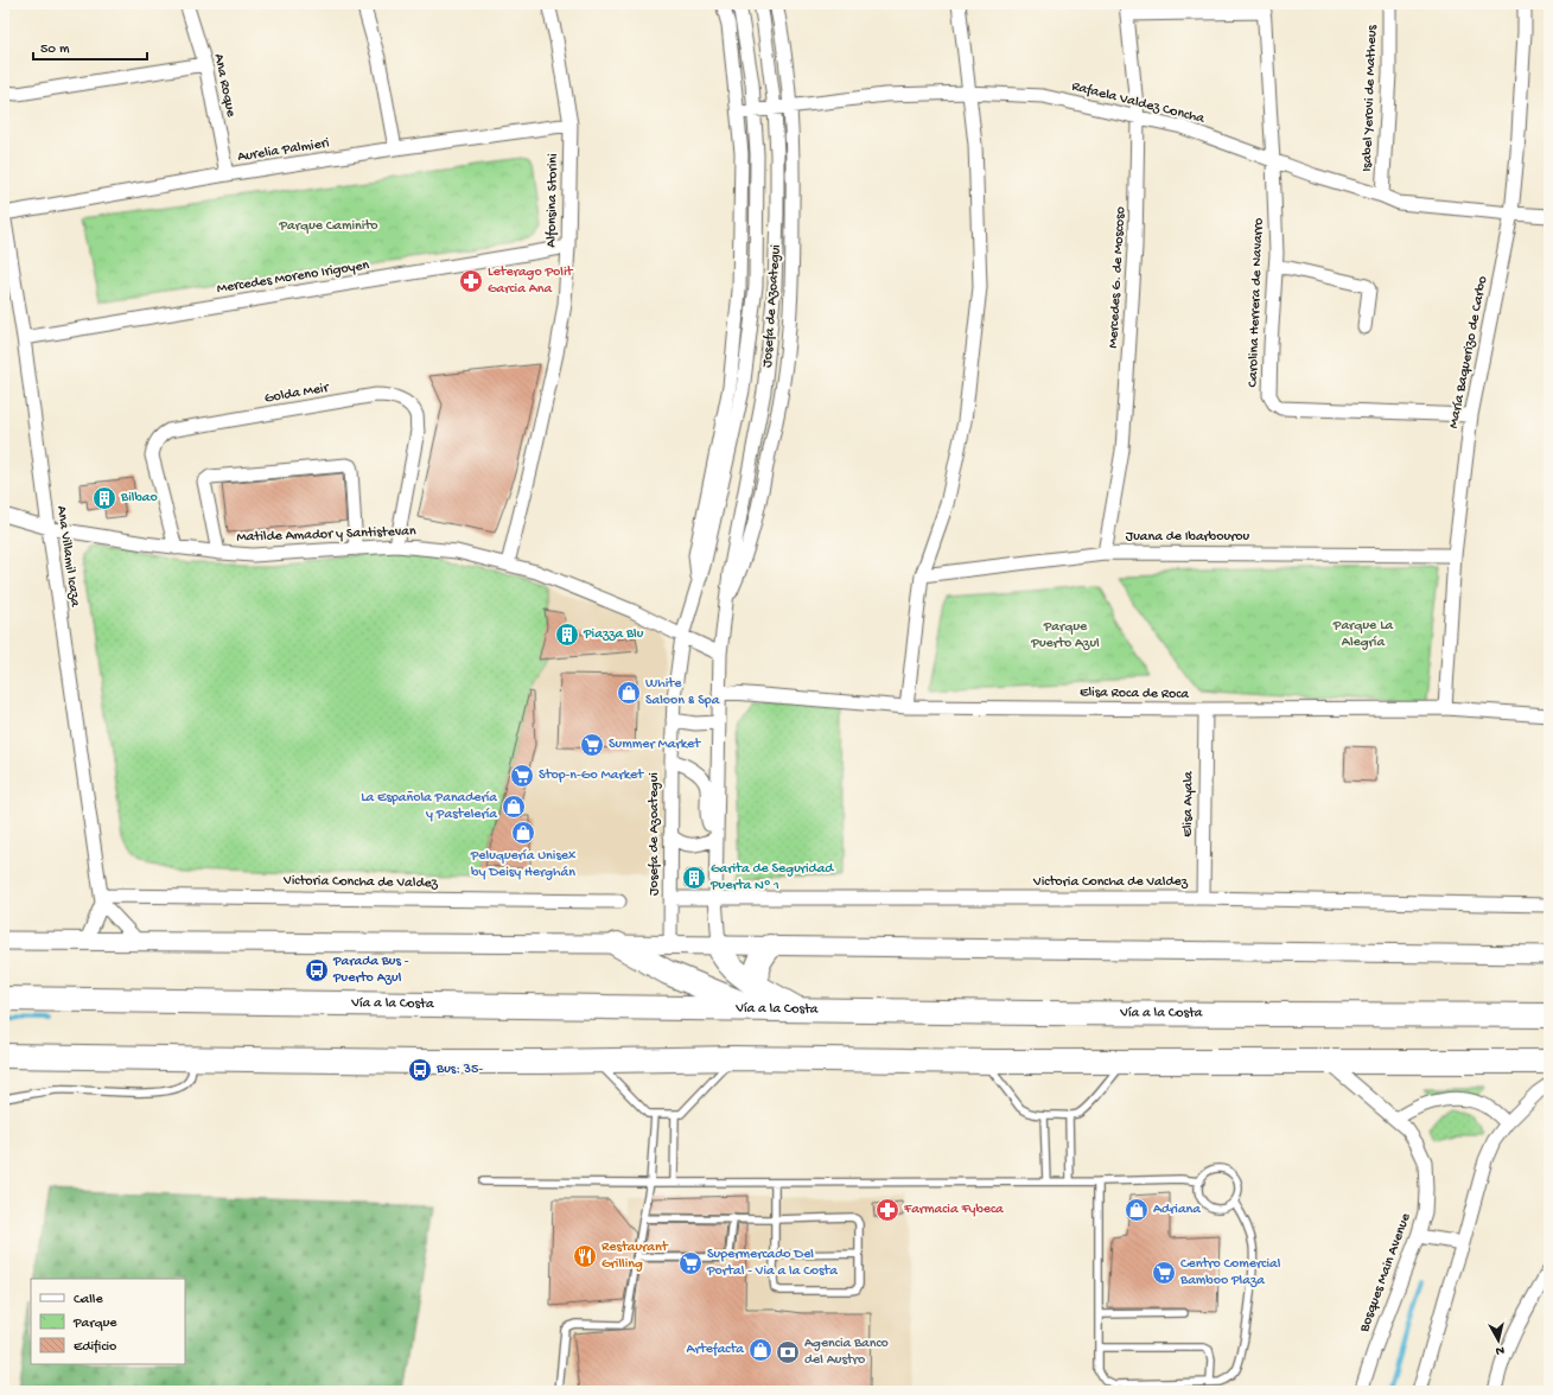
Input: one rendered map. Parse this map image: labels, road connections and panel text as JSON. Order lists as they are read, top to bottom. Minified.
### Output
{"streets":{"highway":["Vía a la Costa"],"street":["Ana Roque","Isabel Yerovi de Matheus","Rafaela Valdez Concha","Aurelia Palmieri","Alfonsina Storini","Mercedes Moreno Irigoyen","Mercedes G. de Moscoso","Carolina Herrera de Navarro","Josefa de Azoategui","María Baquerizo de Carbo","Golda Meir","Matilde Amador y Santistevan","Juana de Ibarbourou","Ana Villamil Icaza","Elisa Roca de Roca","Elisa Ayala","Victoria Concha de Valdez","Bosques Main Avenue"]},"crossings":[["Ana Roque","Aurelia Palmieri"],["Isabel Yerovi de Matheus","Rafaela Valdez Concha"],["Rafaela Valdez Concha","Mercedes G. de Moscoso"],["Rafaela Valdez Concha","Carolina Herrera de Navarro"],["Rafaela Valdez Concha","Josefa de Azoategui"],["Rafaela Valdez Concha","María Baquerizo de Carbo"],["Aurelia Palmieri","Alfonsina Storini"],["Aurelia Palmieri","Ana Villamil Icaza"],["Alfonsina Storini","Mercedes Moreno Irigoyen"],["Alfonsina Storini","Matilde Amador y Santistevan"],["Mercedes Moreno Irigoyen","Ana Villamil Icaza"],["Mercedes G. de Moscoso","Juana de Ibarbourou"],["Carolina Herrera de Navarro","María Baquerizo de Carbo"],["Josefa de Azoategui","Matilde Amador y Santistevan"],["Josefa de Azoategui","Elisa Roca de Roca"],["Josefa de Azoategui","Victoria Concha de Valdez"],["María Baquerizo de Carbo","Juana de Ibarbourou"],["María Baquerizo de Carbo","Elisa Roca de Roca"],["Golda Meir","Matilde Amador y Santistevan"],["Matilde Amador y Santistevan","Ana Villamil Icaza"],["Ana Villamil Icaza","Victoria Concha de Valdez"],["Elisa Roca de Roca","Elisa Ayala"],["Elisa Ayala","Victoria Concha de Valdez"]],"parks":["Parque Caminito","Parque La Alegría","Parque Puerto Azul"],"places":{"pharmacy":["Leterago Polit Garcia Ana","Farmacia Fybeca"],"building":["Bilbao","Piazza Blu","Garita de Seguridad Puerta Nº 1"],"shop":["White Saloon & Spa","La Española Panadería y Pastelería","Peluquería Unisex by Deisy Herghán","Adriana","Artefacta"],"supermarket":["Summer Market","Stop-n-Go Market","Supermercado Del Portal - Via a la Costa","Centro Comercial Bamboo Plaza"],"bus stop":["Parada Bus - Puerto Azul","Bus: 35-"],"restaurant":["Restaurant Grilling"],"bank":["Agencia Banco del Austro"]},"legend":["Calle","Parque","Edificio"],"scale_bar":"50 m","north":"bottom"}
